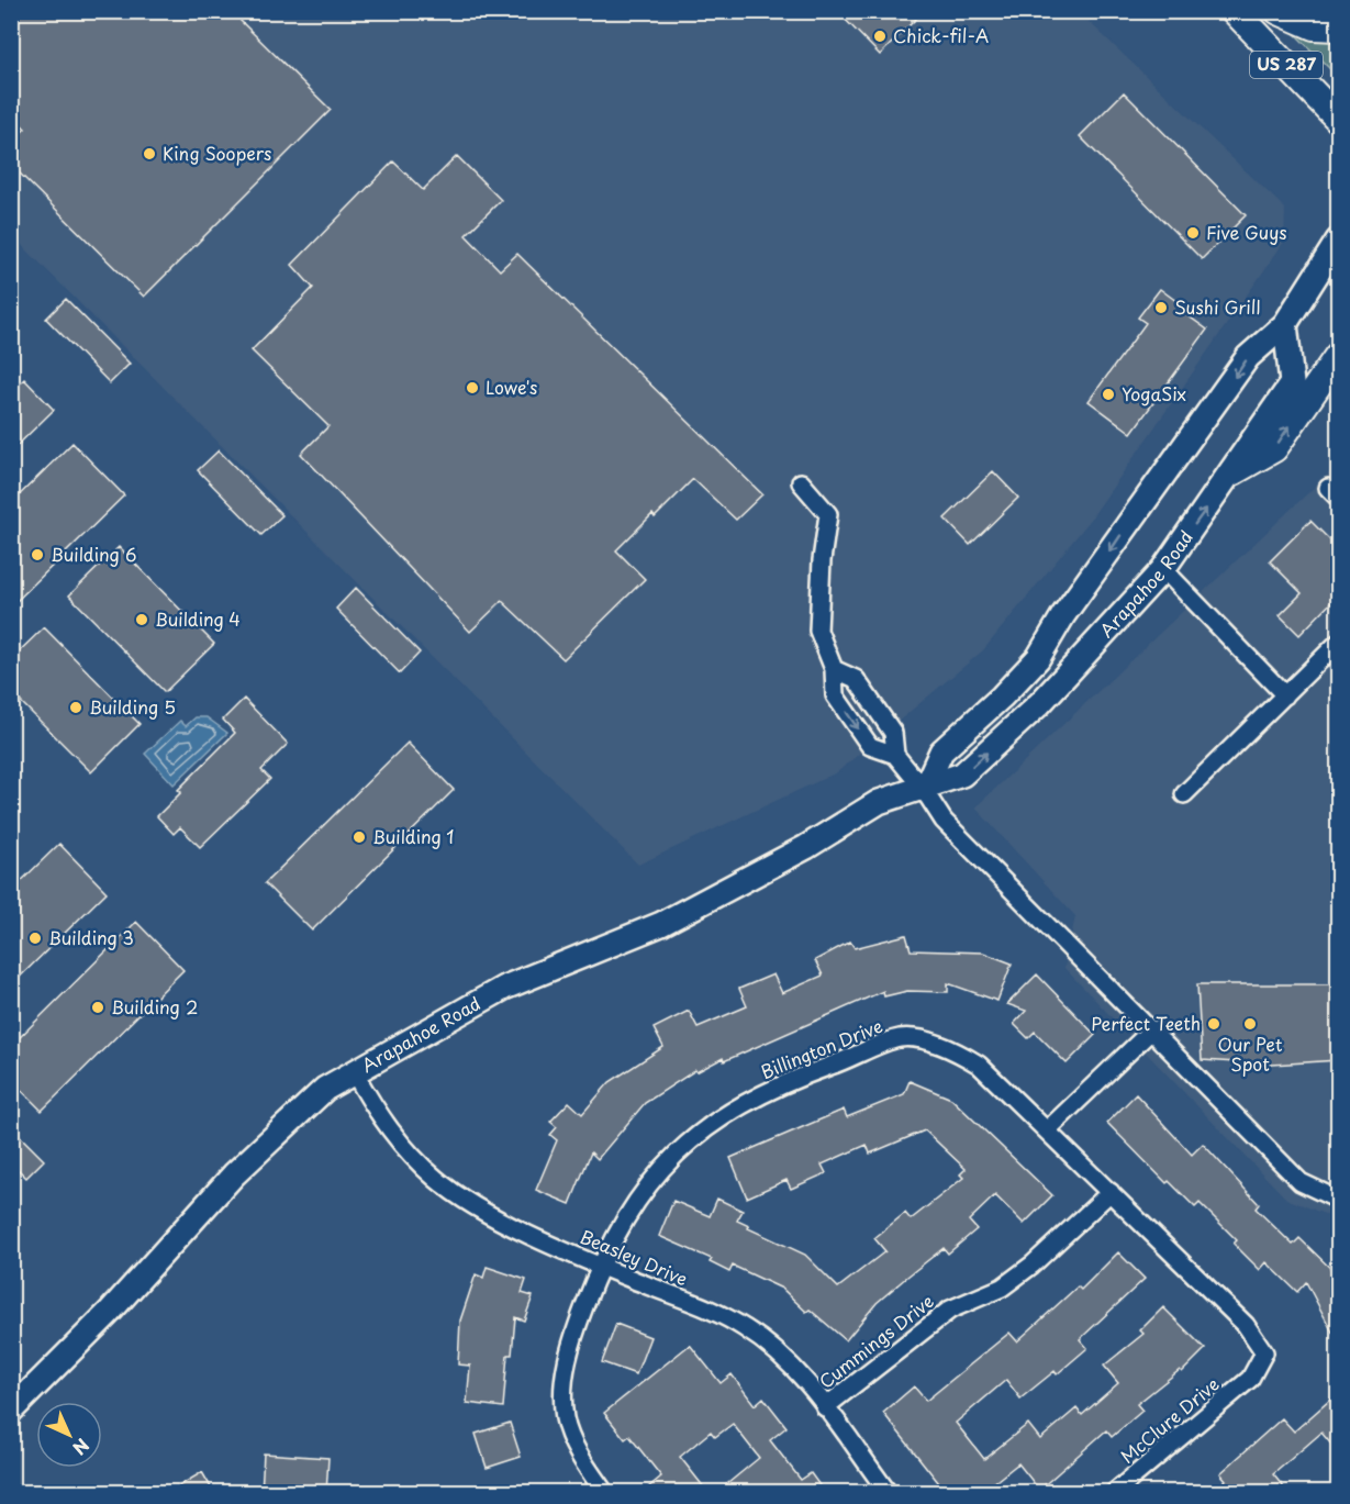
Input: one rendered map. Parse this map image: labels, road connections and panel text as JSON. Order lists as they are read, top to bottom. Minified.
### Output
{"streets":{"main road":["US 287","Arapahoe Road"],"street":["Billington Drive","Beasley Drive","Cummings Drive","McClure Drive"]},"crossings":[["Arapahoe Road","Beasley Drive"],["Billington Drive","Beasley Drive"],["Billington Drive","Cummings Drive"],["Billington Drive","McClure Drive"],["Beasley Drive","Cummings Drive"]],"places":["Chick-fil-A","King Soopers","Five Guys","Sushi Grill","Lowe's","YogaSix","Building 6","Building 4","Building 5","Building 1","Building 3","Building 2","Perfect Teeth","Our Pet Spot"],"north":"bottom right"}
